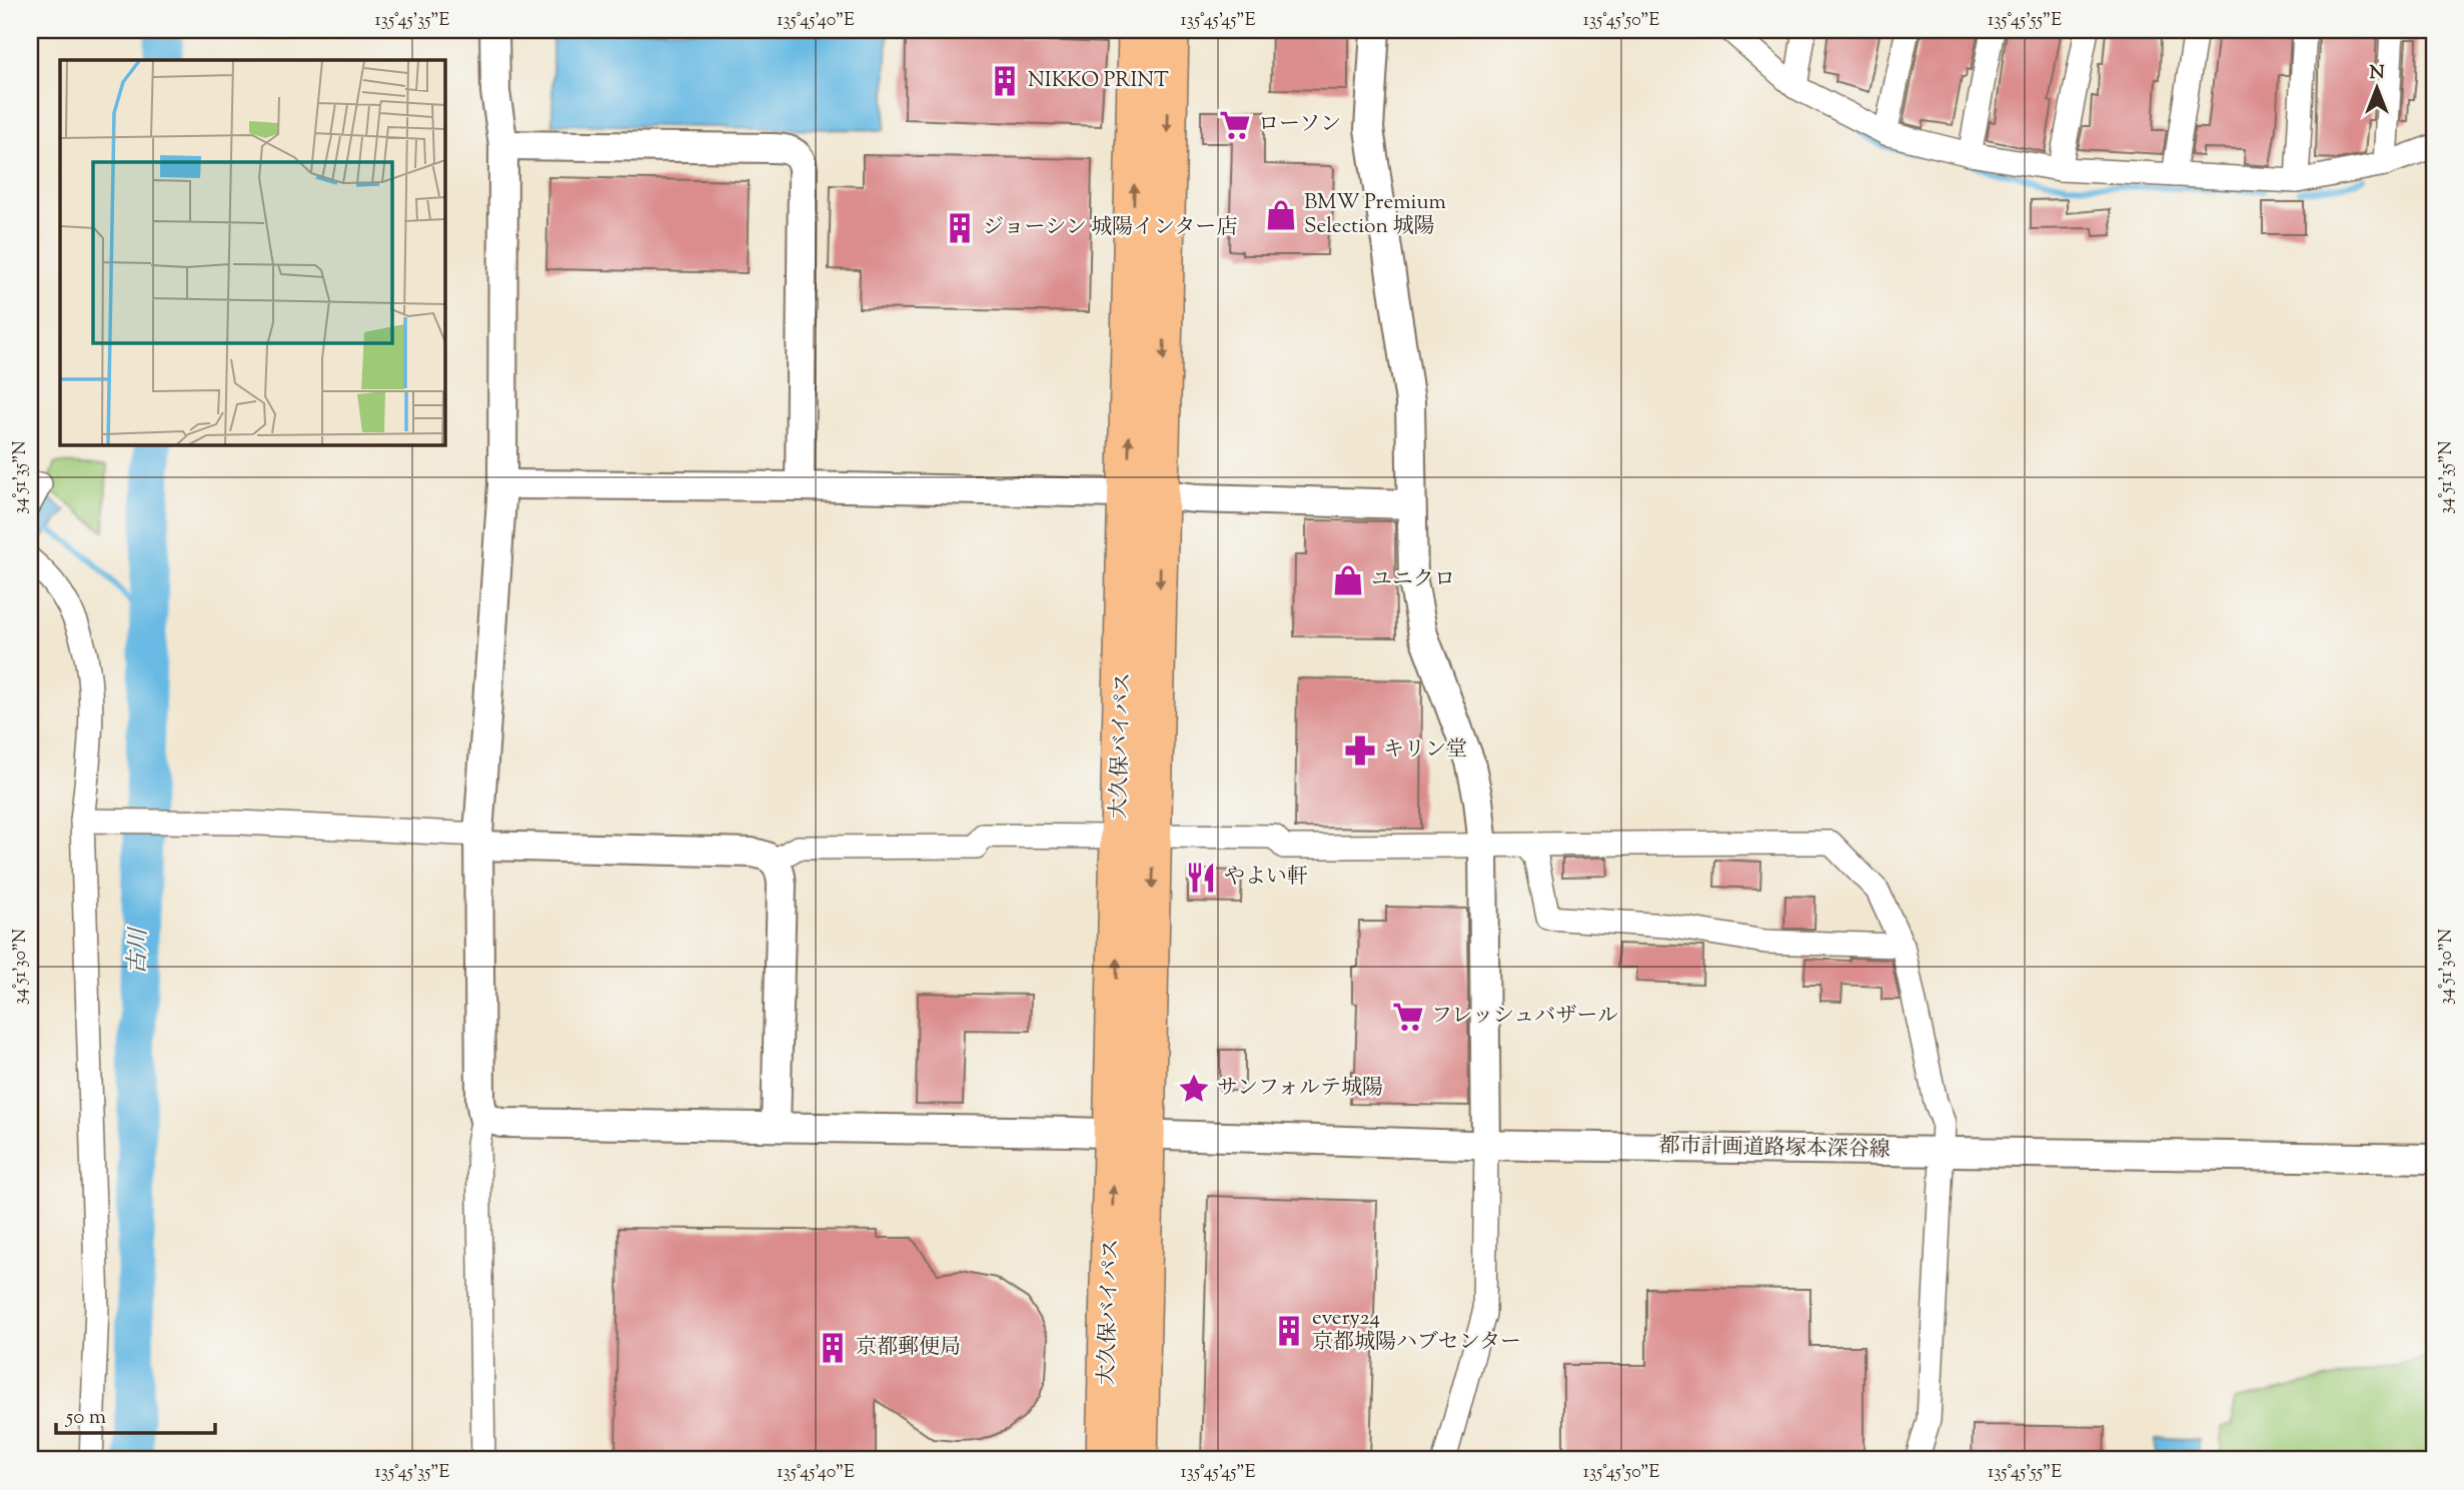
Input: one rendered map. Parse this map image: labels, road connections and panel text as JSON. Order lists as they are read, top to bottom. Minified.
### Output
{"streets":{"highway":["大久保バイパス"],"street":["都市計画道路塚本深谷線"]},"crossings":[["大久保バイパス","都市計画道路塚本深谷線"]],"water":["古川"],"places":{"building":["NIKKO PRINT","ジョーシン 城陽インター店","every24 京都城陽ハブセンター","京都郵便局"],"supermarket":["ローソン","フレッシュバザール"],"shop":["BMW Premium Selection 城陽","ユニクロ"],"pharmacy":["キリン堂"],"restaurant":["やよい軒"],"place":["サンフォルテ城陽"]},"scale_bar":"50 m","north":"top","coordinates":["135°45'35\"E","135°45'40\"E","135°45'45\"E","135°45'50\"E","135°45'55\"E","34°51'35\"N","34°51'30\"N"]}
